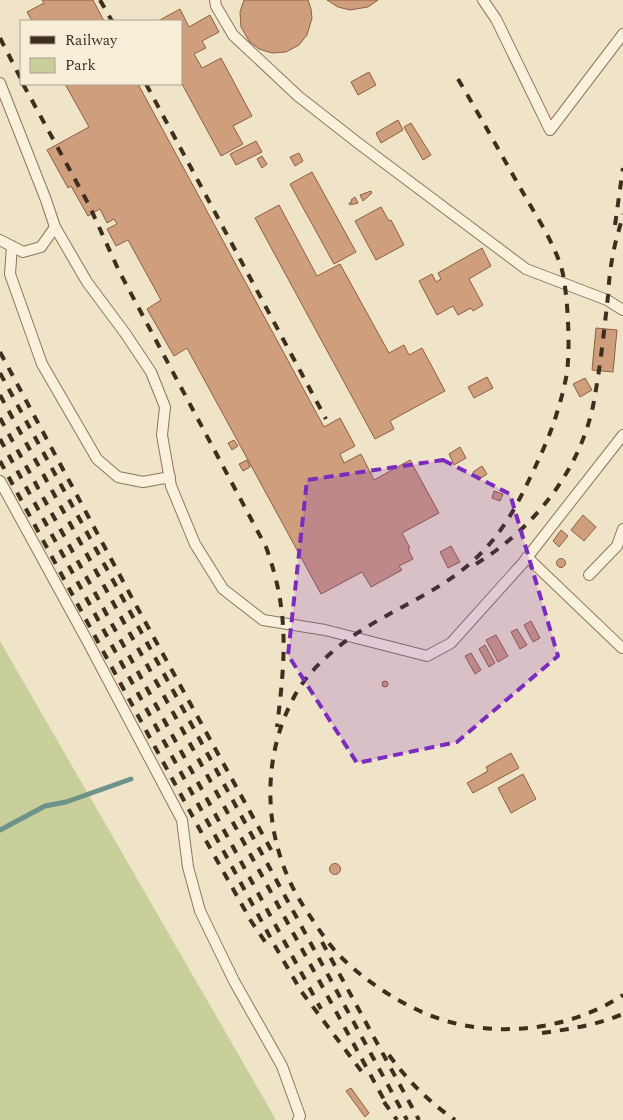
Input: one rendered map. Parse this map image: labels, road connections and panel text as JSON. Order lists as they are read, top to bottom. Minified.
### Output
{"legend":["Railway","Park"]}
